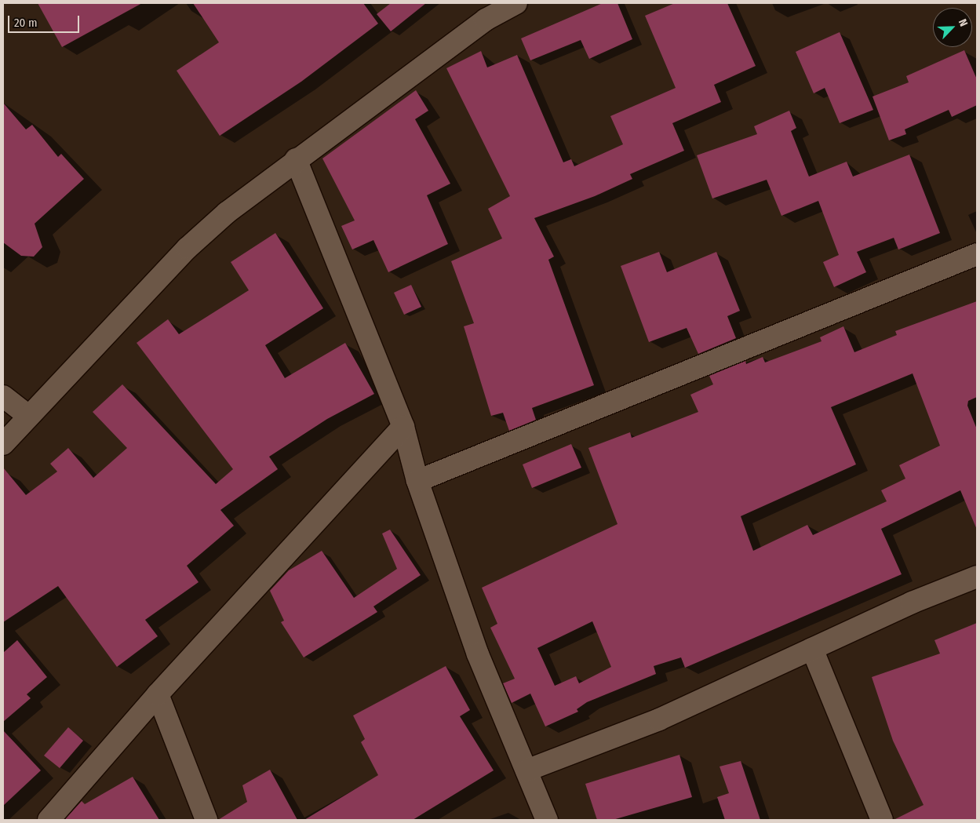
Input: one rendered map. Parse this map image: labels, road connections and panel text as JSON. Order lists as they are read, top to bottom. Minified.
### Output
{"scale_bar":"20 m","north":"top right"}
